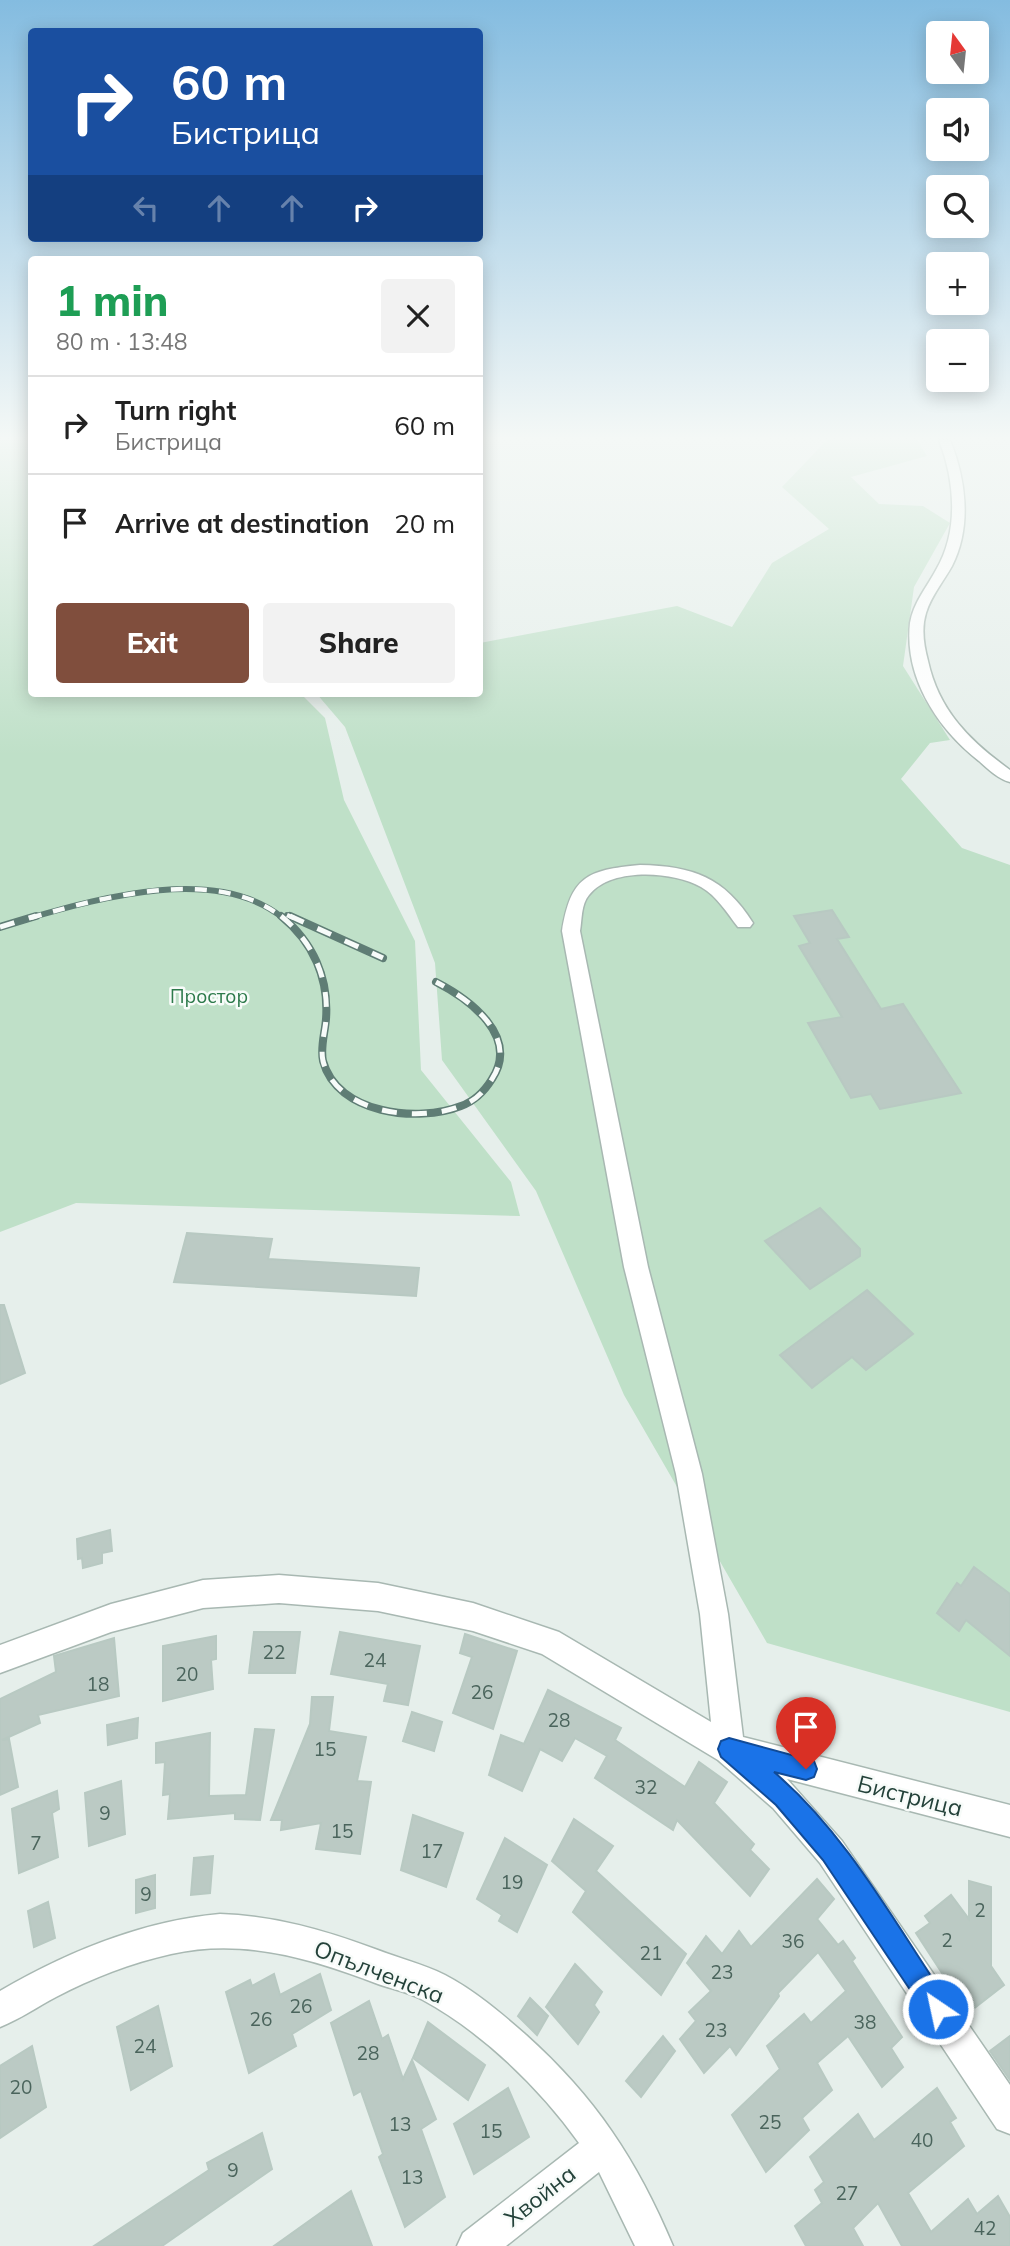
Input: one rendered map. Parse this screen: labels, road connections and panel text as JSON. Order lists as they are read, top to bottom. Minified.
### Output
{"streets":{"street":["Бистрица","Опълченска","Хвойна"]},"crossings":[["Опълченска","Хвойна"]],"parks":["Простор"],"house_numbers":["22","24","20","18","26","28","15","32","9","15","7","17","19","9","2","2","36","21","23","26","26","38","23","24","28","20","25","13","15","40","9","13","27","42"],"north":"top","page":{"map_buttons":["+","−"],"turn":["60 m","Бистрица"],"heading":["1 min","80 m · 13:48"],"list":[{"name":"Turn right","note":"Бистрица","value":"60 m"},{"name":"Arrive at destination","value":"20 m"}],"buttons":["Exit","Share"]}}
